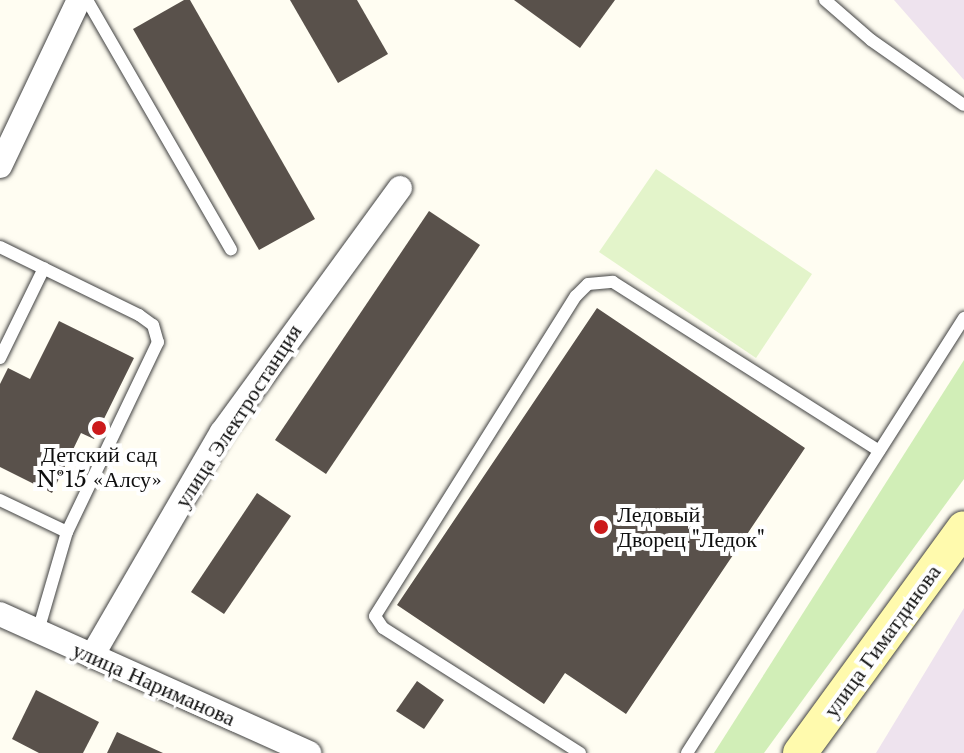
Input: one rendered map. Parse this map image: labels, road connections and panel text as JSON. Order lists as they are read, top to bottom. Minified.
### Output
{"streets":{"main road":["улица Гиматдинова"],"street":["улица Электростанция","улица Нариманова"]},"crossings":[["улица Электростанция","улица Нариманова"]],"places":["Детский сад №15 «Алсу»","Ледовый Дворец \"Ледок\""]}
